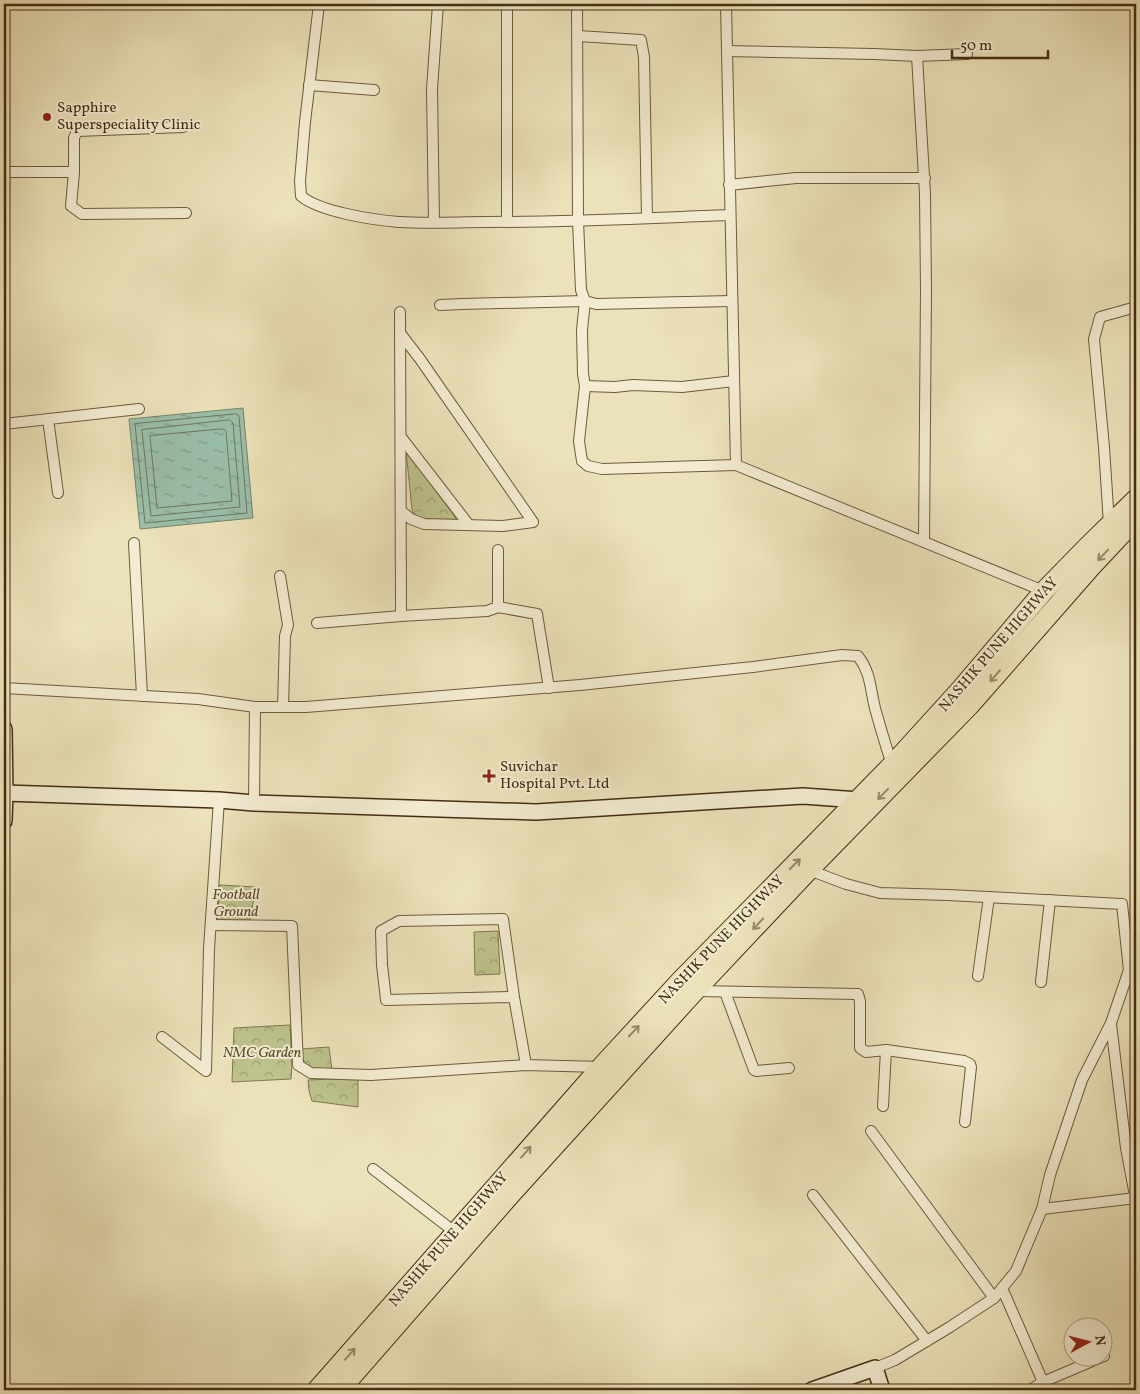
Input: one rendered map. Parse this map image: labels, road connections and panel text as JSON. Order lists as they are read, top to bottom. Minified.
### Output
{"streets":{"highway":["NASHIK PUNE HIGHWAY"]},"parks":["Football Ground","NMC Garden"],"places":{"other":["Sapphire Superspeciality Clinic"],"health":["Suvichar Hospital Pvt. Ltd"]},"scale_bar":"50 m","north":"right"}
